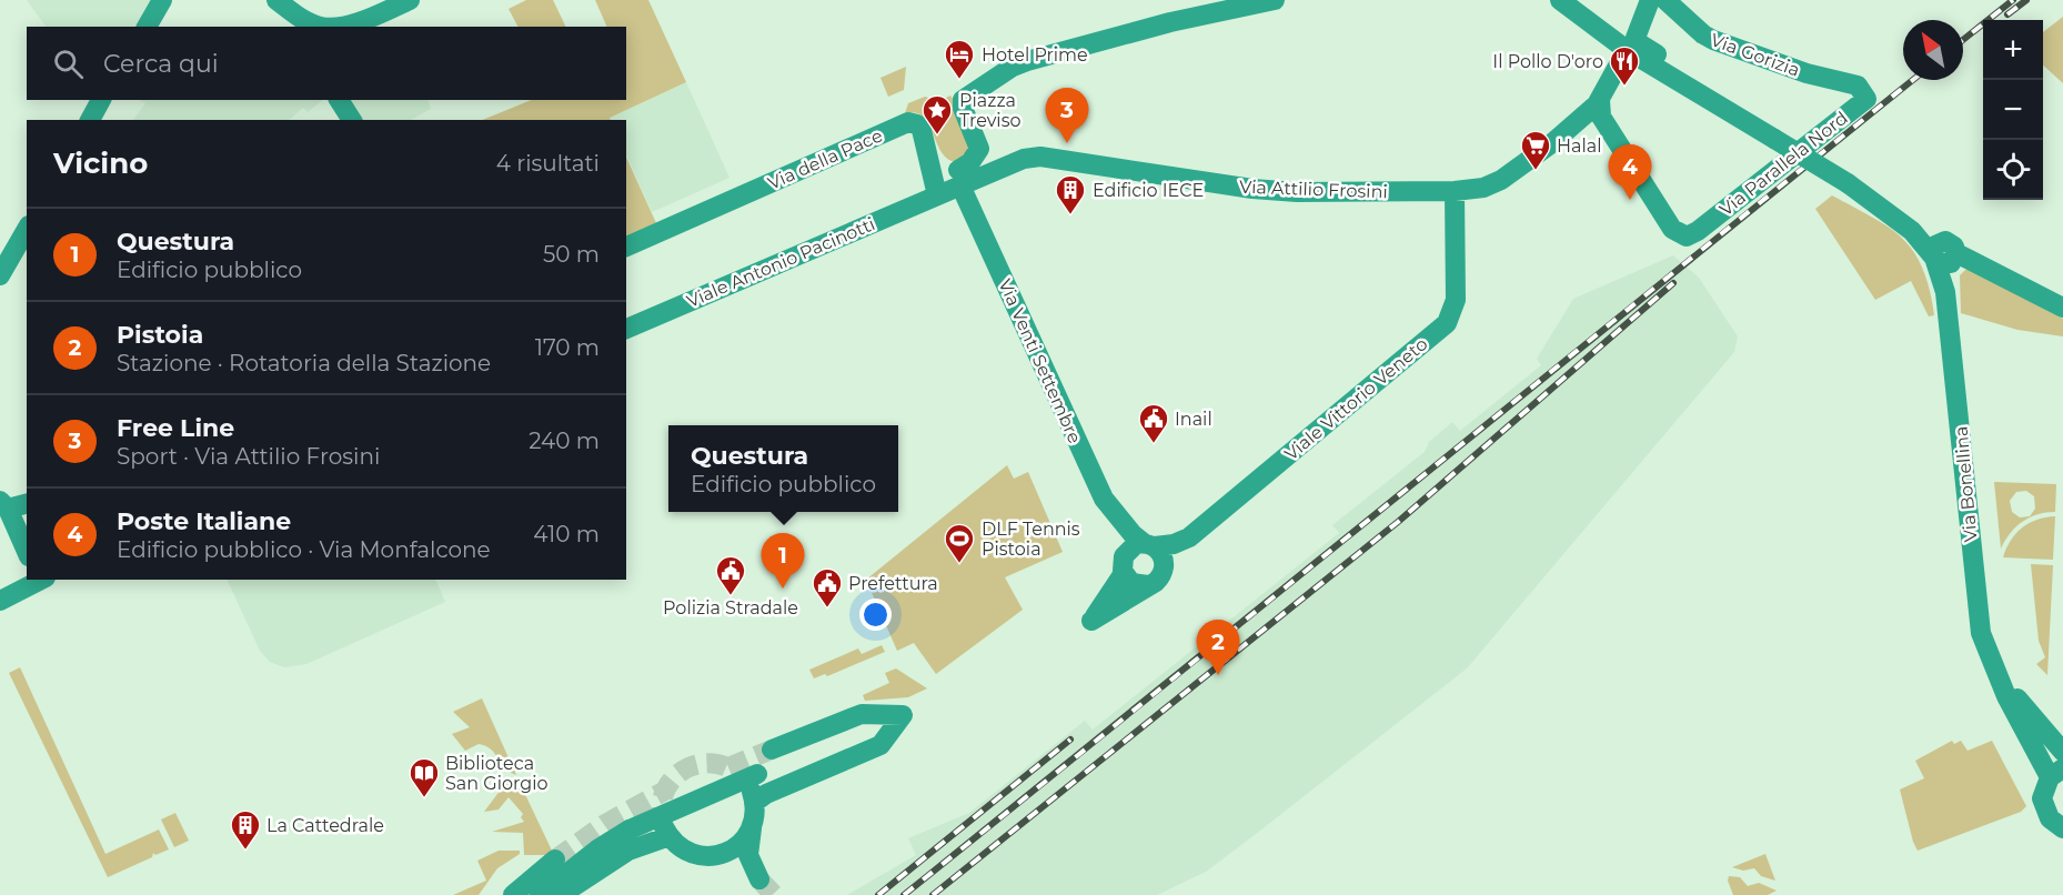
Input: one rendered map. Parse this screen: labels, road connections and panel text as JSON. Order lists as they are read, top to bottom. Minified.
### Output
{"streets":{"main road":["Via Gorizia","Via della Pace","Via Parallela Nord","Via Attilio Frosini","Viale Antonio Pacinotti","Via Venti Settembre","Viale Vittorio Veneto","Via Bonellina"]},"crossings":[["Via Gorizia","Via Parallela Nord"],["Via Parallela Nord","Via Attilio Frosini"],["Via Attilio Frosini","Via Venti Settembre"],["Via Attilio Frosini","Viale Vittorio Veneto"],["Via Venti Settembre","Viale Vittorio Veneto"]],"places":{"hotel":["Hotel Prime"],"restaurant":["Il Pollo D'oro"],"place":["Piazza Treviso"],"supermarket":["Halal"],"building":["Edificio IECE","La Cattedrale"],"public building":["Inail","Polizia Stradale","Prefettura"],"sports":["DLF Tennis Pistoia"],"library":["Biblioteca San Giorgio"]},"north":"top left","page":{"map_buttons":["+","−"],"search":"Cerca qui","pins":["3","4","1","2"],"heading":["Vicino","4 risultati"],"list":[{"mark":"1","name":"Questura","note":"Edificio pubblico","value":"50 m"},{"mark":"2","name":"Pistoia","note":"Stazione · Rotatoria della Stazione","value":"170 m"},{"mark":"3","name":"Free Line","note":"Sport · Via Attilio Frosini","value":"240 m"},{"mark":"4","name":"Poste Italiane","note":"Edificio pubblico · Via Monfalcone","value":"410 m"}],"popup":["Questura","Edificio pubblico"]}}
